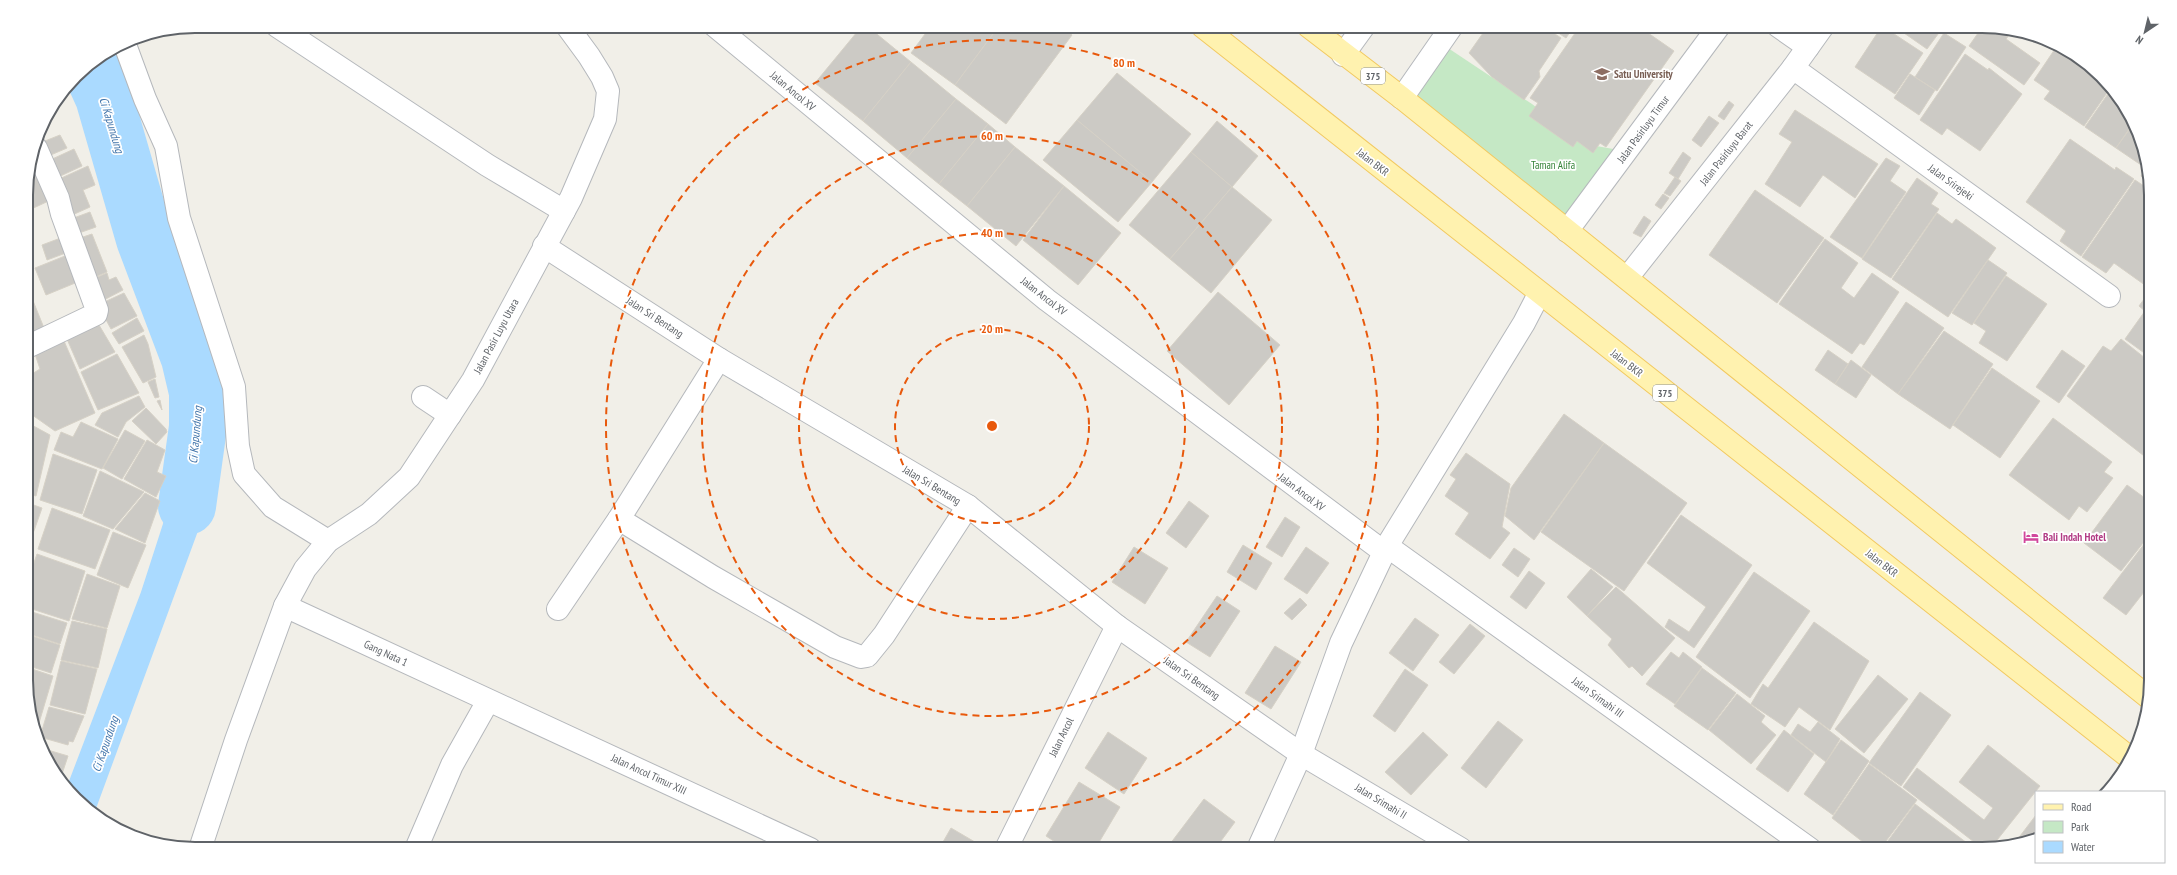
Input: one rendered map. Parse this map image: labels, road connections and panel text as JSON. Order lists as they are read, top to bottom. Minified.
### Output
{"streets":{"main road":["375","Jalan BKR"],"street":["Jalan Ancol XV","Jalan Pasirluyu Timur","Jalan Pasirluyu Barat","Jalan Srirejeki","Jalan Sri Bentang","Jalan Pasir Luyu Utara","Gang Nata 1","Jalan Srimahi III","Jalan Ancol","Jalan Ancol Timur XIII","Jalan Srimahi II"]},"crossings":[["375","Jalan Pasirluyu Timur"],["375","Jalan Pasirluyu Barat"],["Jalan Ancol XV","Jalan Srimahi III"],["Jalan Pasirluyu Barat","Jalan Srirejeki"],["Jalan Sri Bentang","Jalan Pasir Luyu Utara"],["Jalan Sri Bentang","Jalan Ancol"],["Jalan Sri Bentang","Jalan Srimahi II"],["Jalan Pasir Luyu Utara","Gang Nata 1"],["Gang Nata 1","Jalan Ancol Timur XIII"]],"water":["Ci Kapundung"],"parks":["Taman Alifa"],"places":{"school or university":["Satu University"],"hotel":["Bali Indah Hotel"]},"legend":["Road","Park","Water"],"north":"bottom left","rings":["80 m","60 m","40 m","20 m"]}
